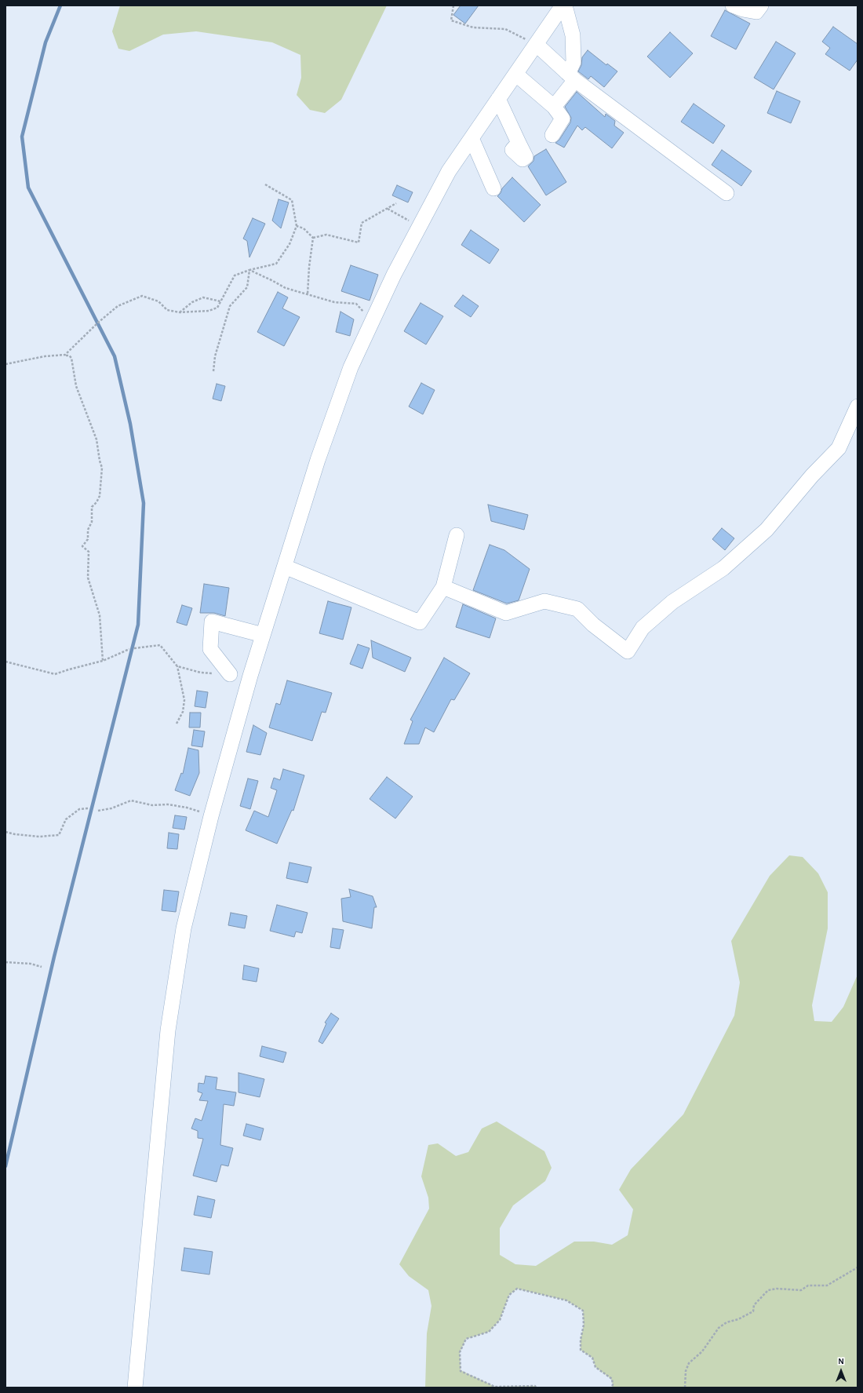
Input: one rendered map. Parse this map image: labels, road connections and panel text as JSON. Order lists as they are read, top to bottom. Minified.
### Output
{"north":"top"}
